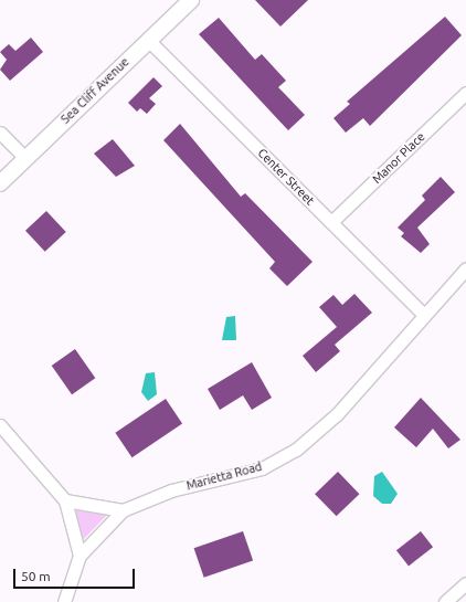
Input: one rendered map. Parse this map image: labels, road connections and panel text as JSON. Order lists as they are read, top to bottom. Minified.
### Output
{"streets":{"street":["Sea Cliff Avenue","Manor Place","Center Street","Marietta Road"]},"crossings":[["Sea Cliff Avenue","Center Street"],["Manor Place","Center Street"],["Center Street","Marietta Road"]],"scale_bar":"50 m"}
